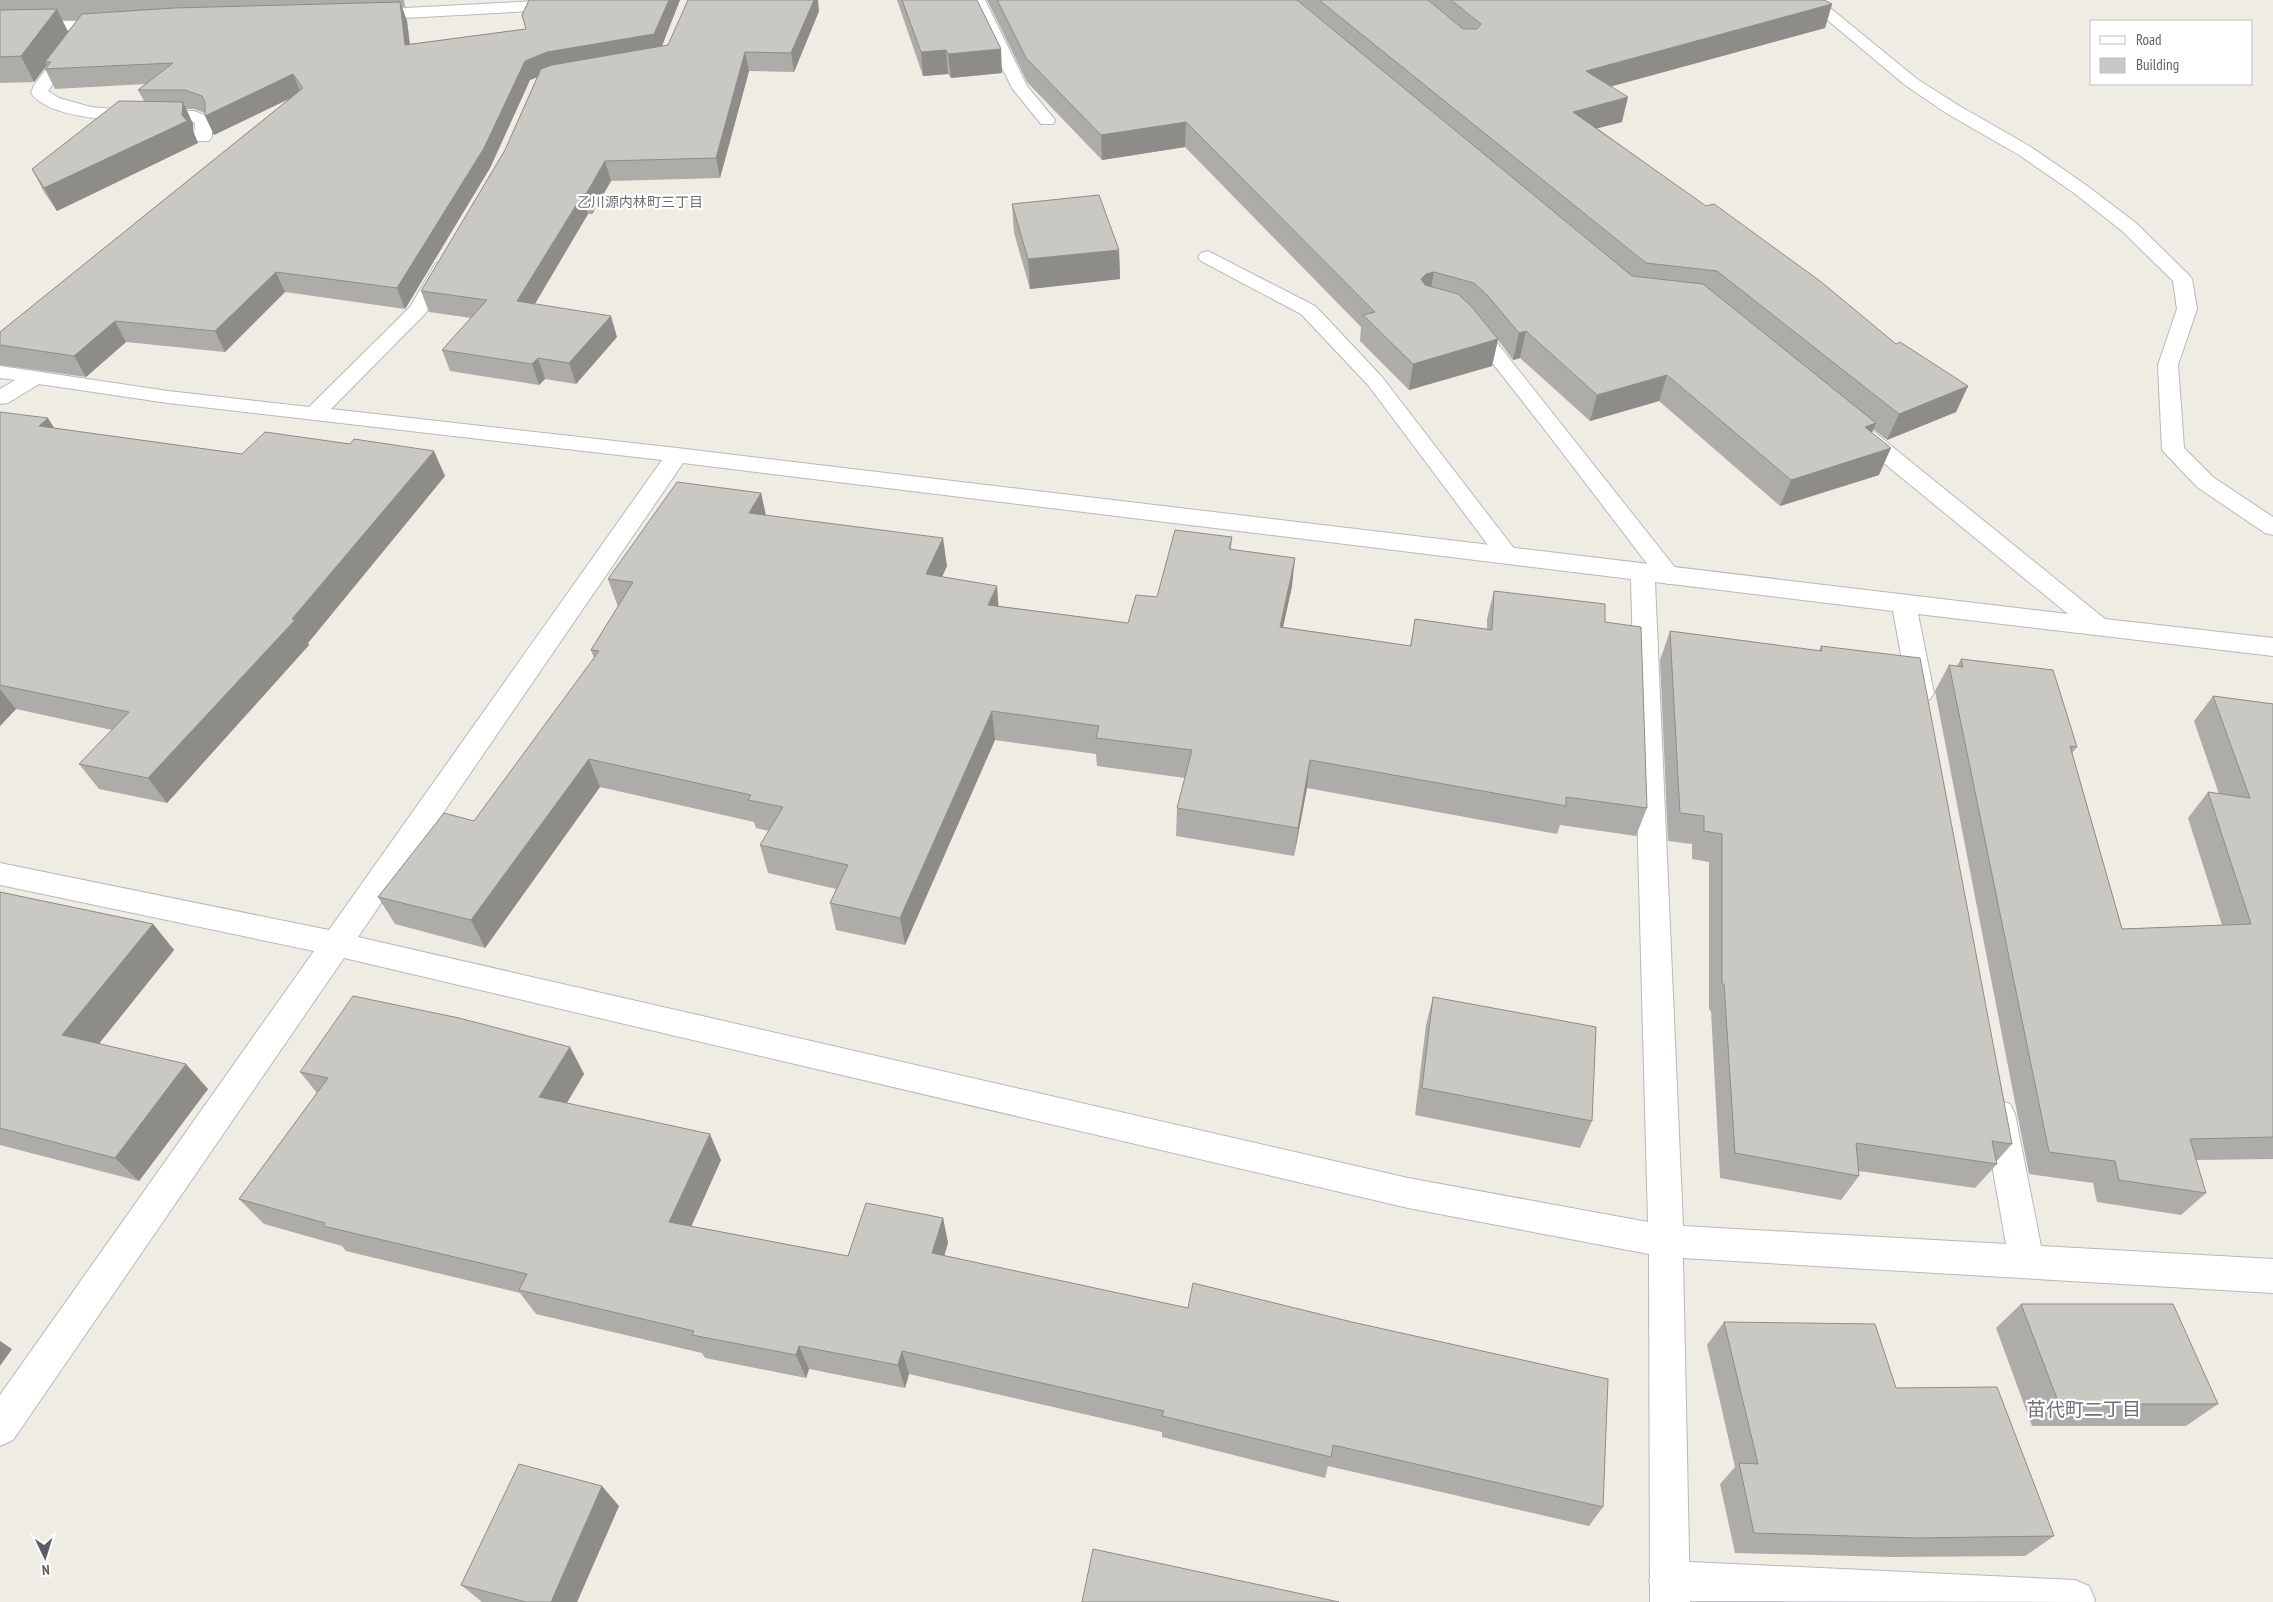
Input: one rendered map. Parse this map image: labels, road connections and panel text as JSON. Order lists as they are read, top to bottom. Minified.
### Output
{"districts":["乙川源内林町三丁目","苗代町二丁目"],"legend":["Road","Building"],"north":"bottom"}
